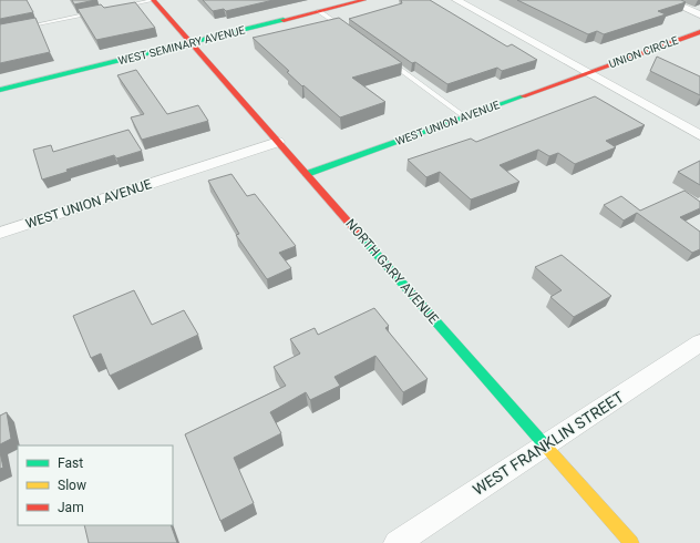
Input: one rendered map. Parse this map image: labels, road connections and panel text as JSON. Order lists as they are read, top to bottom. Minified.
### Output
{"streets":{"street":["WEST SEMINARY AVENUE","UNION CIRCLE","WEST UNION AVENUE","NORTH GARY AVENUE","WEST FRANKLIN STREET"]},"crossings":[["WEST SEMINARY AVENUE","NORTH GARY AVENUE"],["UNION CIRCLE","WEST UNION AVENUE"],["WEST UNION AVENUE","NORTH GARY AVENUE"],["NORTH GARY AVENUE","WEST FRANKLIN STREET"]],"legend":["Fast","Slow","Jam"]}
